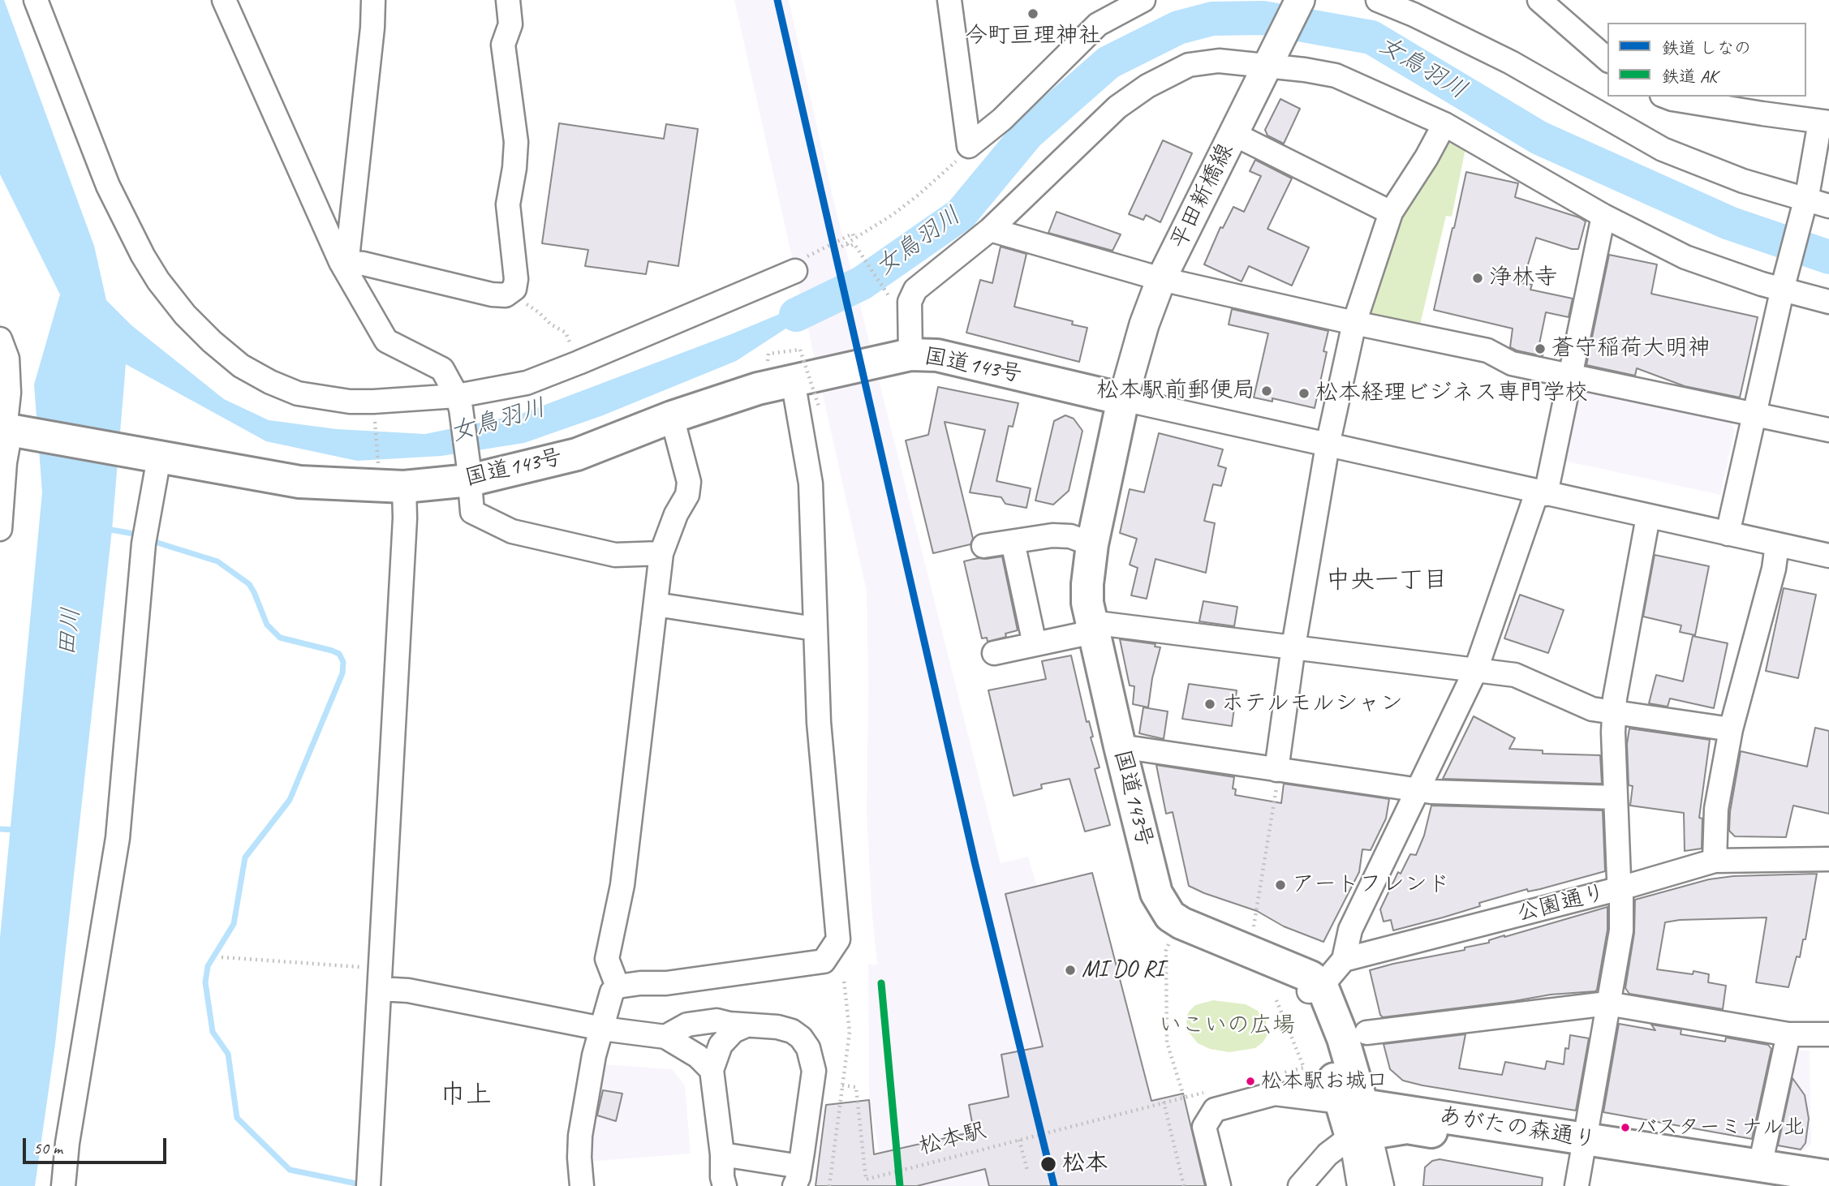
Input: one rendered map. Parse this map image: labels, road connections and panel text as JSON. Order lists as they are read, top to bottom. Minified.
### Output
{"streets":{"highway":["国道143号","あがたの森通り"],"main road":["平田新橋線"],"street":["公園通り"],"path":["松本駅"]},"crossings":[["平田新橋線","国道143号"]],"districts":["中央一丁目","巾上"],"water":["女鳥羽川","田川"],"parks":["いこいの広場"],"places":["今町亘理神社","浄林寺","蒼守稲荷大明神","松本駅前郵便局","松本経理ビジネス専門学校","ホテルモルシャン","アートフレンド","MI DO RI","松本駅お城口","バスターミナル北","松本"],"lines":["rail line しなの","rail line AK"],"legend":["鉄道 しなの","鉄道 AK"],"scale_bar":"50 m"}
